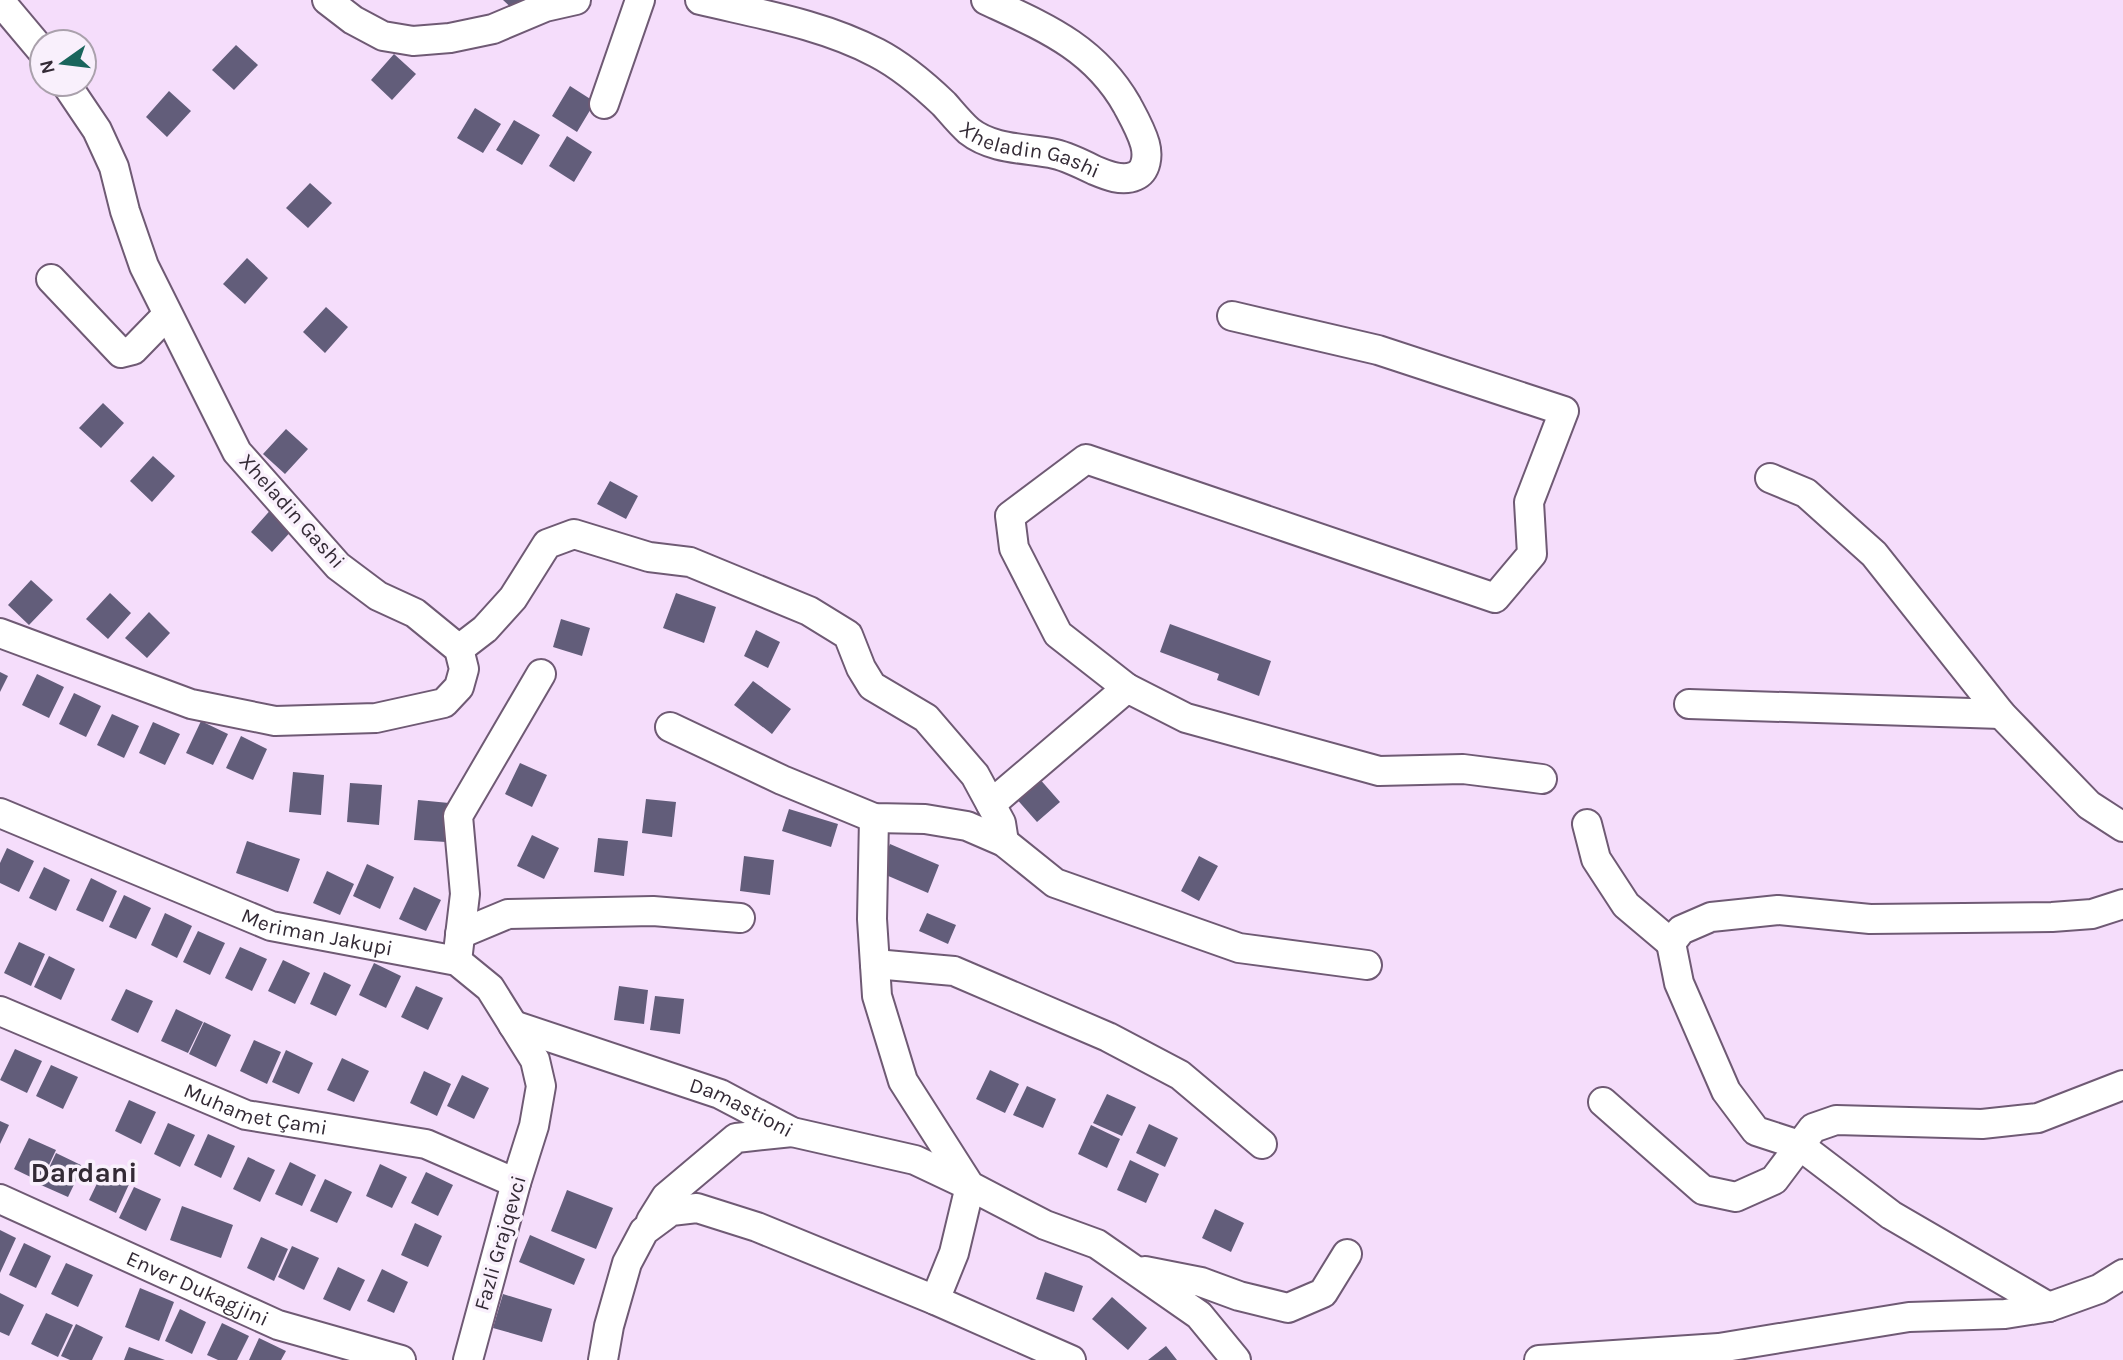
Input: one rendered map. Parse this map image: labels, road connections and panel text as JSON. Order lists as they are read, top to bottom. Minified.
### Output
{"streets":{"street":["Xheladin Gashi","Meriman Jakupi","Muhamet Çami","Damastioni","Fazli Grajqevci","Enver Dukagjini"]},"crossings":[["Meriman Jakupi","Damastioni"],["Meriman Jakupi","Fazli Grajqevci"],["Muhamet Çami","Fazli Grajqevci"]],"districts":["Dardani"],"north":"left"}
